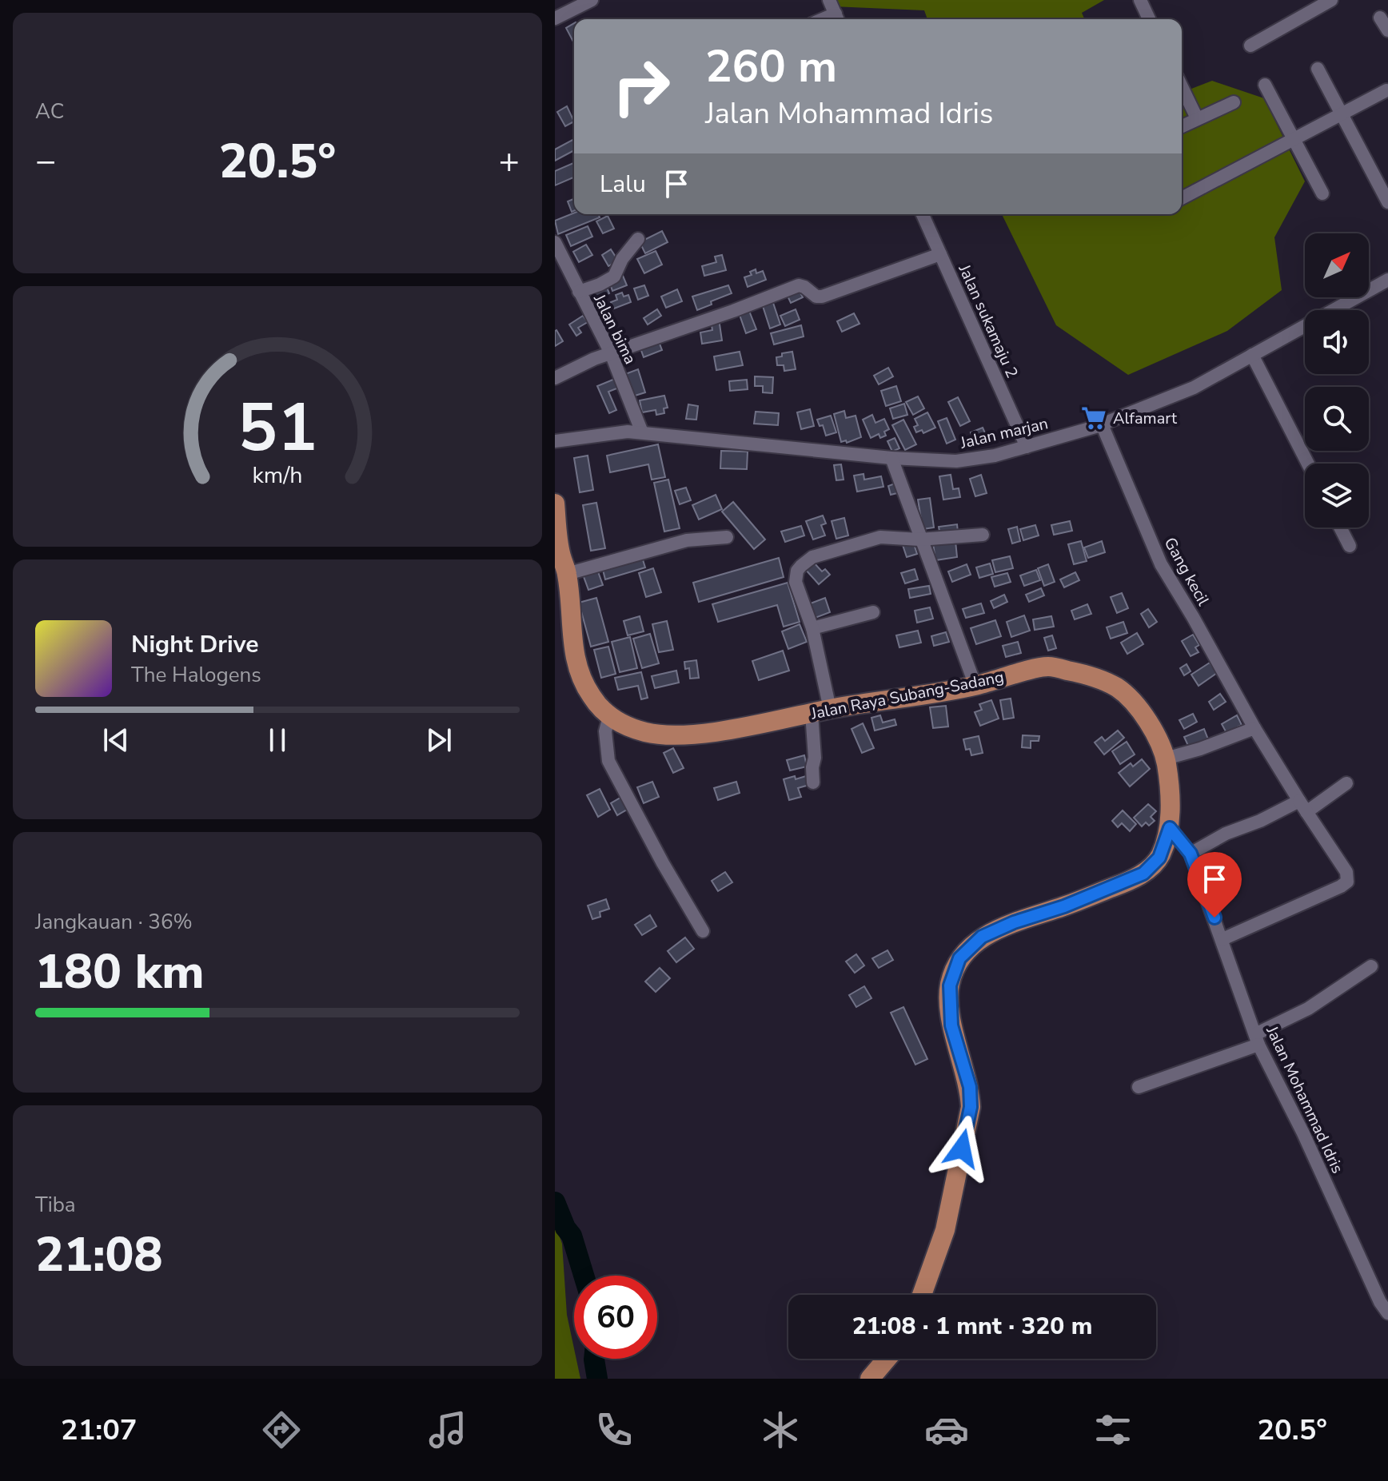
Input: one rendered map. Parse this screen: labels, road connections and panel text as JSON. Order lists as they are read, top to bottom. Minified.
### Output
{"streets":{"main road":["Jalan Raya Subang-Sadang"],"street":["Jalan sukamaju 2","Jalan bima","Jalan marjan","Gang kecil","Jalan Mohammad Idris"]},"crossings":[["Jalan sukamaju 2","Jalan marjan"],["Jalan bima","Jalan marjan"],["Jalan marjan","Gang kecil"],["Gang kecil","Jalan Mohammad Idris"],["Jalan Raya Subang-Sadang","Jalan Mohammad Idris"]],"places":{"supermarket":["Alfamart"]},"north":"top right","page":{"tile":["AC",["Jangkauan · 36%","180 km"],["Tiba","21:08"]],"turn":["260 m","Jalan Mohammad Idris"],"heat":["−","20.5°","+"],"then":"Lalu","song":["Night Drive","The Halogens"],"limit":"60","trip":"21:08 · 1 mnt · 320 m","tabs":["21:07","20.5°"],"gauge":["51","km/h"]}}
